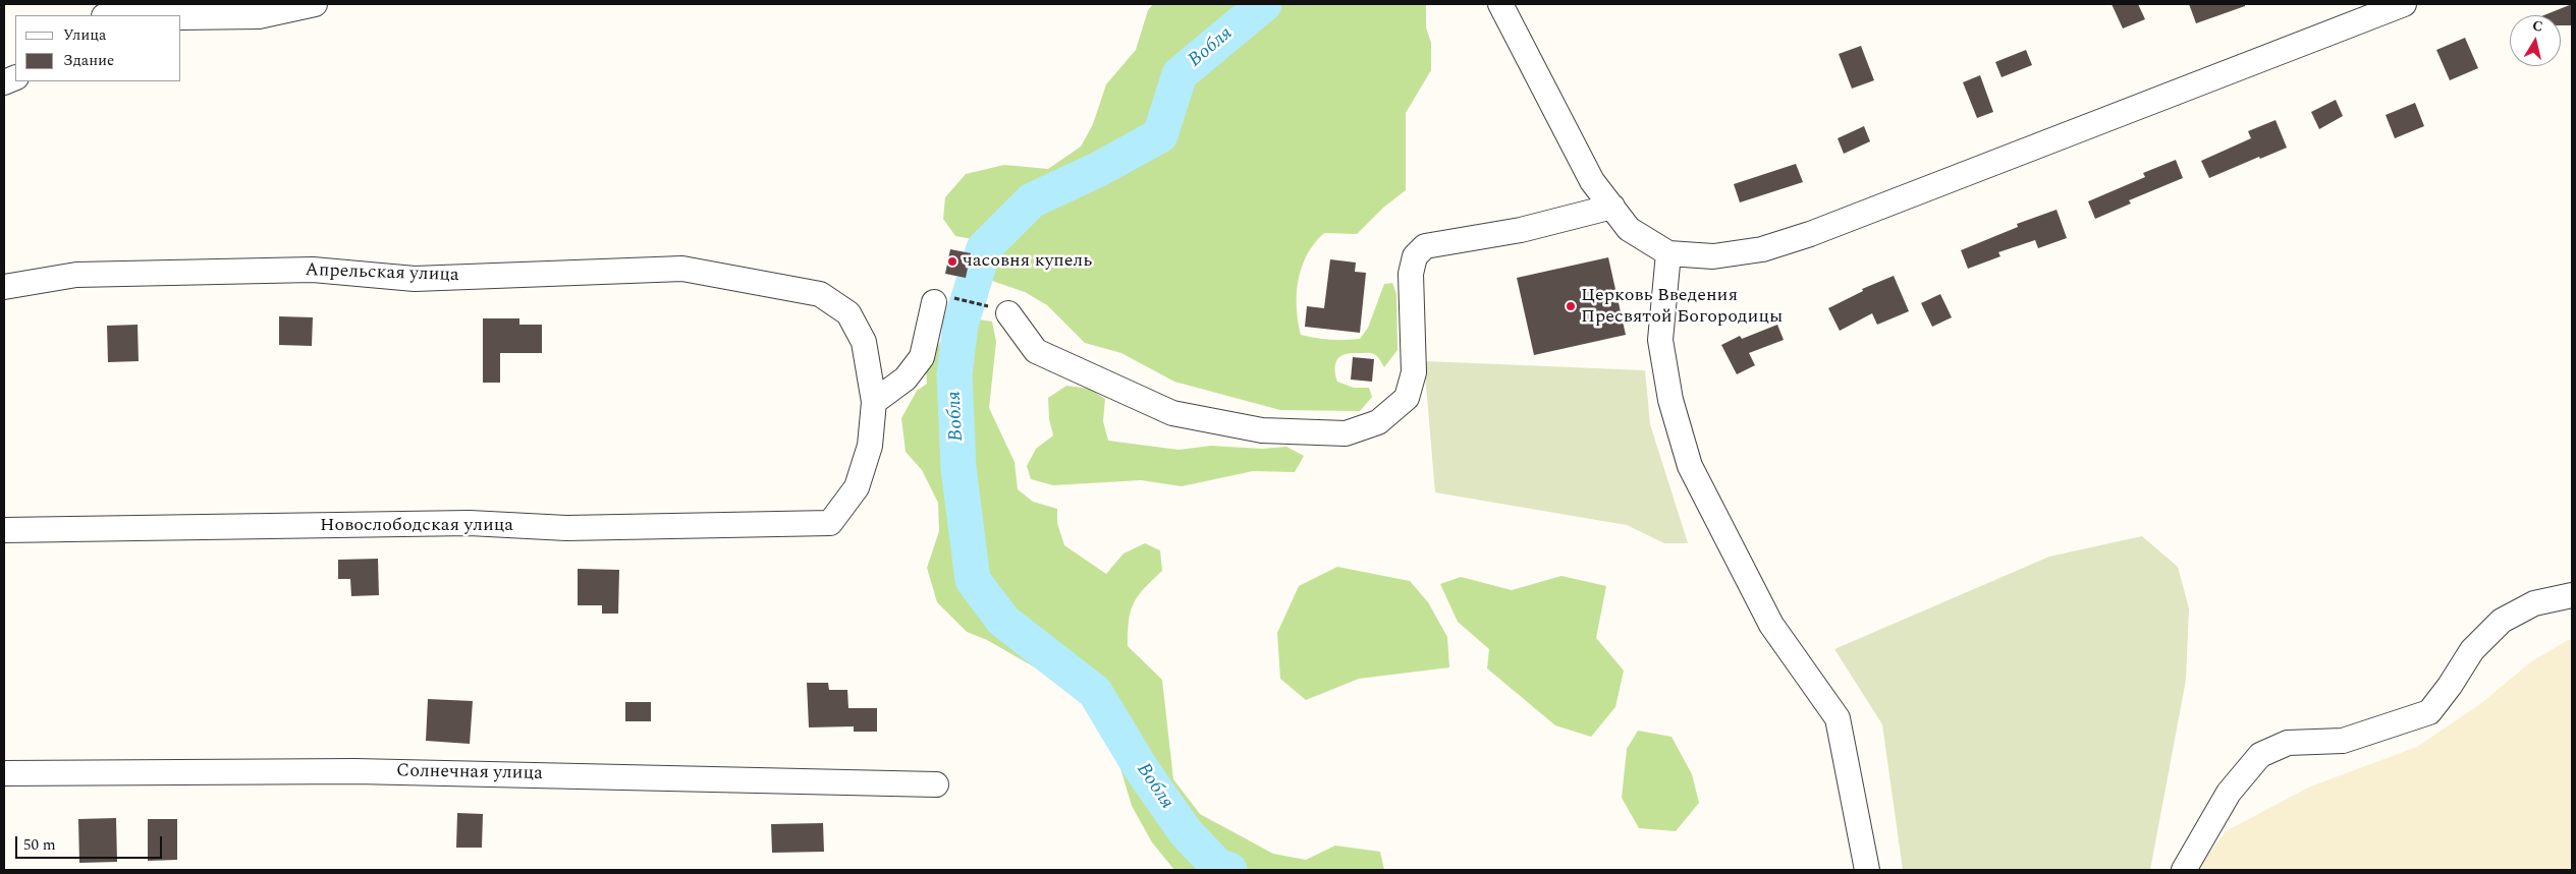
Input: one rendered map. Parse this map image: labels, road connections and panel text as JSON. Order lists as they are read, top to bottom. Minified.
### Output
{"streets":{"street":["Апрельская улица","Новослободская улица","Солнечная улица"]},"crossings":[["Апрельская улица","Новослободская улица"]],"water":["Вобля"],"places":["часовня купель","Церковь Введения Пресвятой Богородицы"],"legend":["Улица","Здание"],"scale_bar":"50 m","north":"top"}
